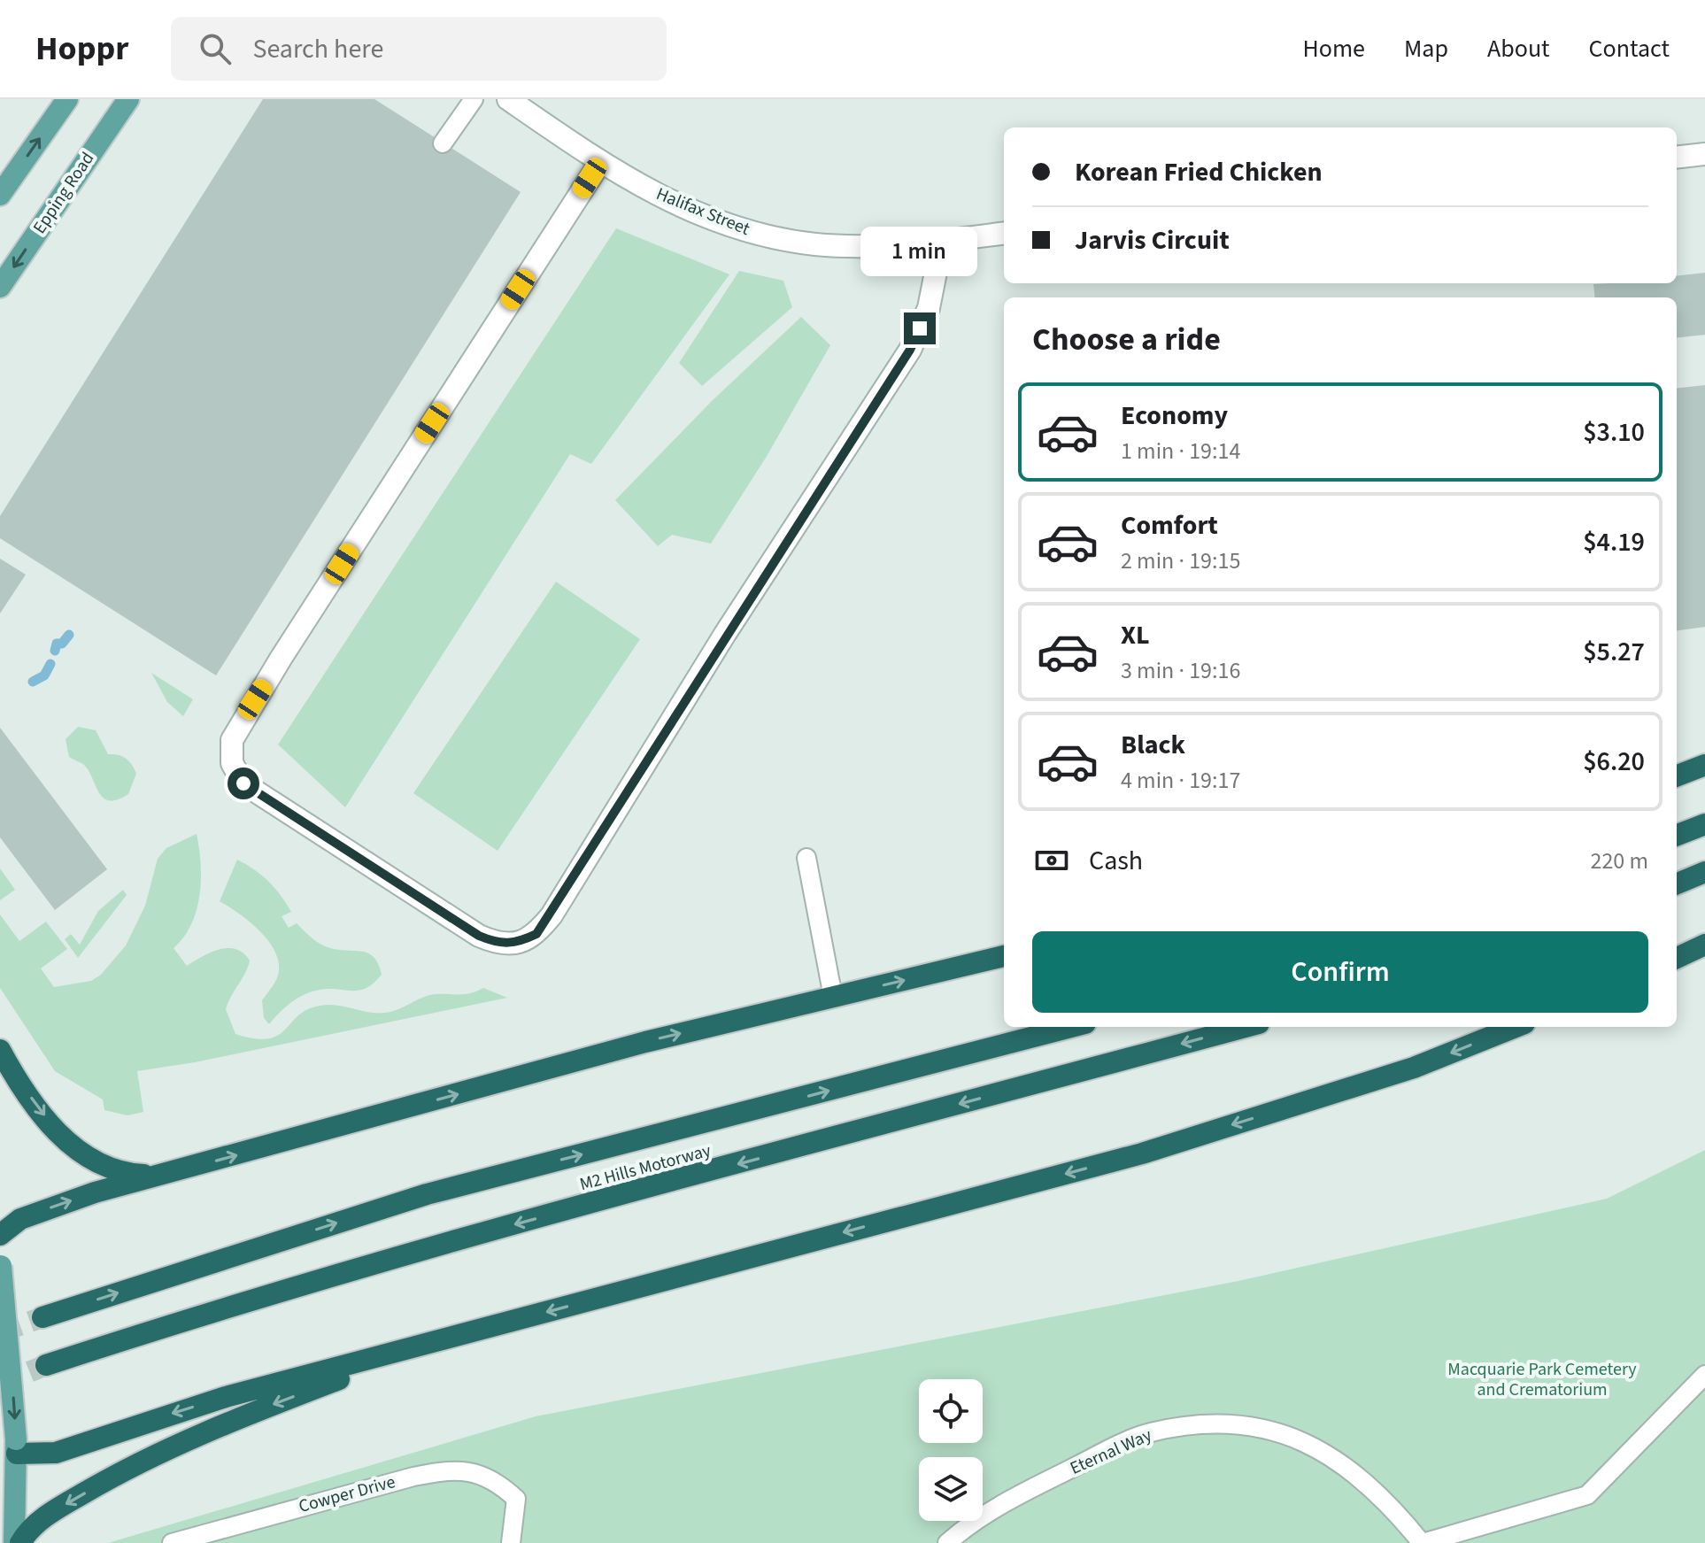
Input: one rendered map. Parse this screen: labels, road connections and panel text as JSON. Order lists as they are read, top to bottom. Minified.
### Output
{"streets":{"highway":["M2 Hills Motorway"],"main road":["Epping Road"],"street":["Halifax Street"],"lane":["Eternal Way","Cowper Drive"]},"parks":["Macquarie Park Cemetery and Crematorium"],"page":{"header":"Hoppr","search":"Search here","nav":["Home","Map","About","Contact"],"banner":["Korean Fried Chicken","Jarvis Circuit"],"bubble":"1 min","heading":"Choose a ride","list":[{"name":"Economy","note":"1 min · 19:14","value":"$3.10"},{"name":"Comfort","note":"2 min · 19:15","value":"$4.19"},{"name":"XL","note":"3 min · 19:16","value":"$5.27"},{"name":"Black","note":"4 min · 19:17","value":"$6.20"}],"pay":["Cash","220 m"],"buttons":"Confirm"}}
